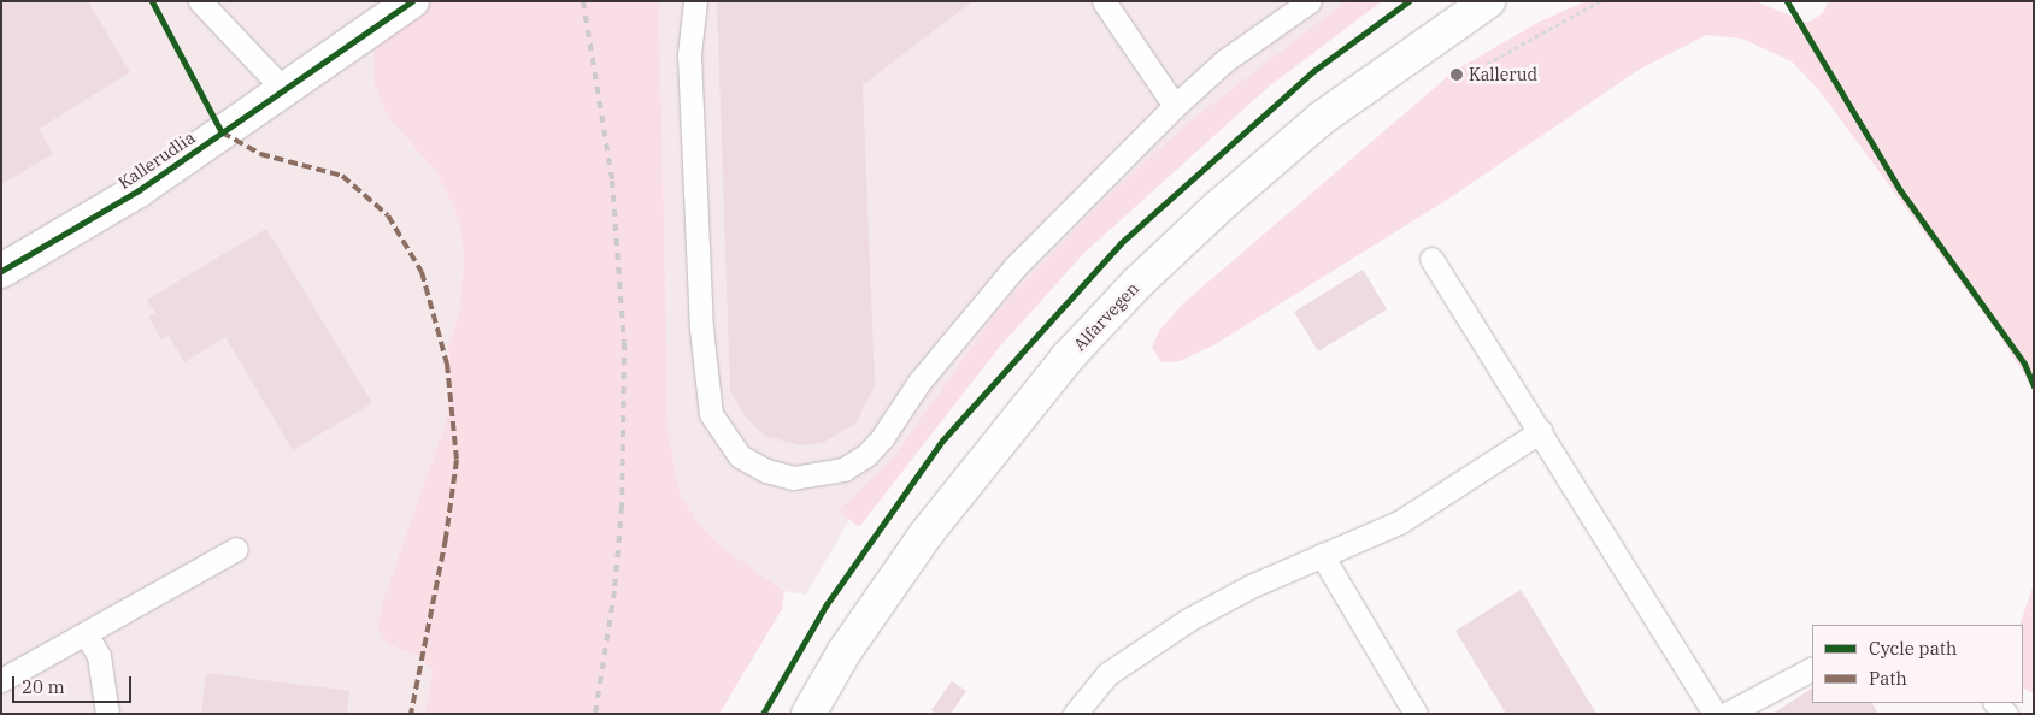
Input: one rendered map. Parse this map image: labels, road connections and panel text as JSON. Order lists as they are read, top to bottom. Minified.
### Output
{"streets":{"main road":["Kallerudlia","Alfarvegen"]},"places":["Kallerud"],"legend":["Cycle path","Path"],"scale_bar":"20 m"}
